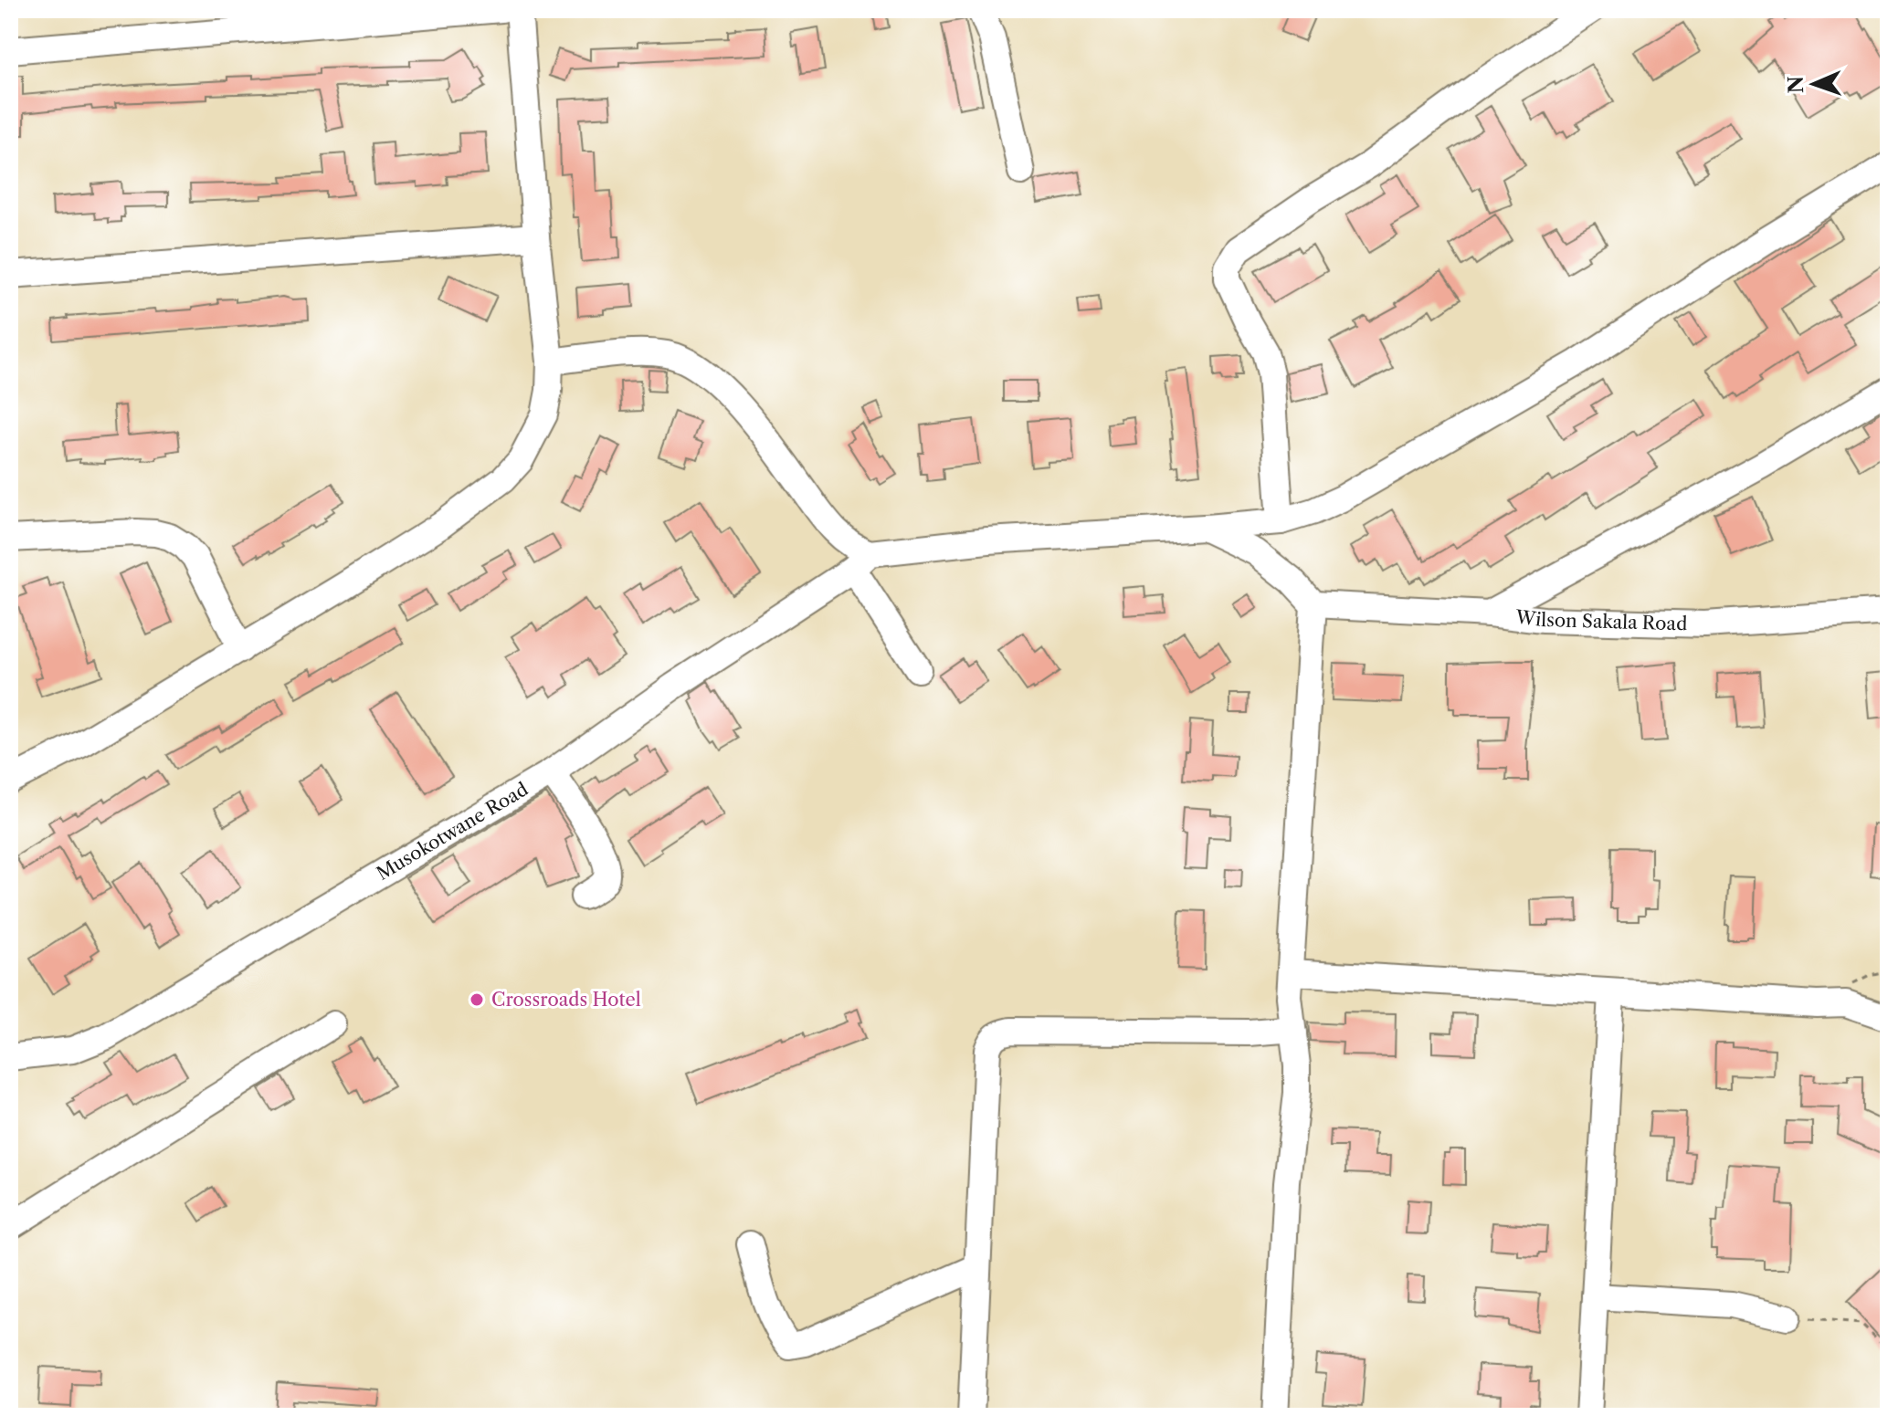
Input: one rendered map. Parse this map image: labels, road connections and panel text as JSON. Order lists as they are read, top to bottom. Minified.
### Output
{"streets":{"street":["Wilson Sakala Road","Musokotwane Road"]},"places":["Crossroads Hotel"],"north":"left"}
